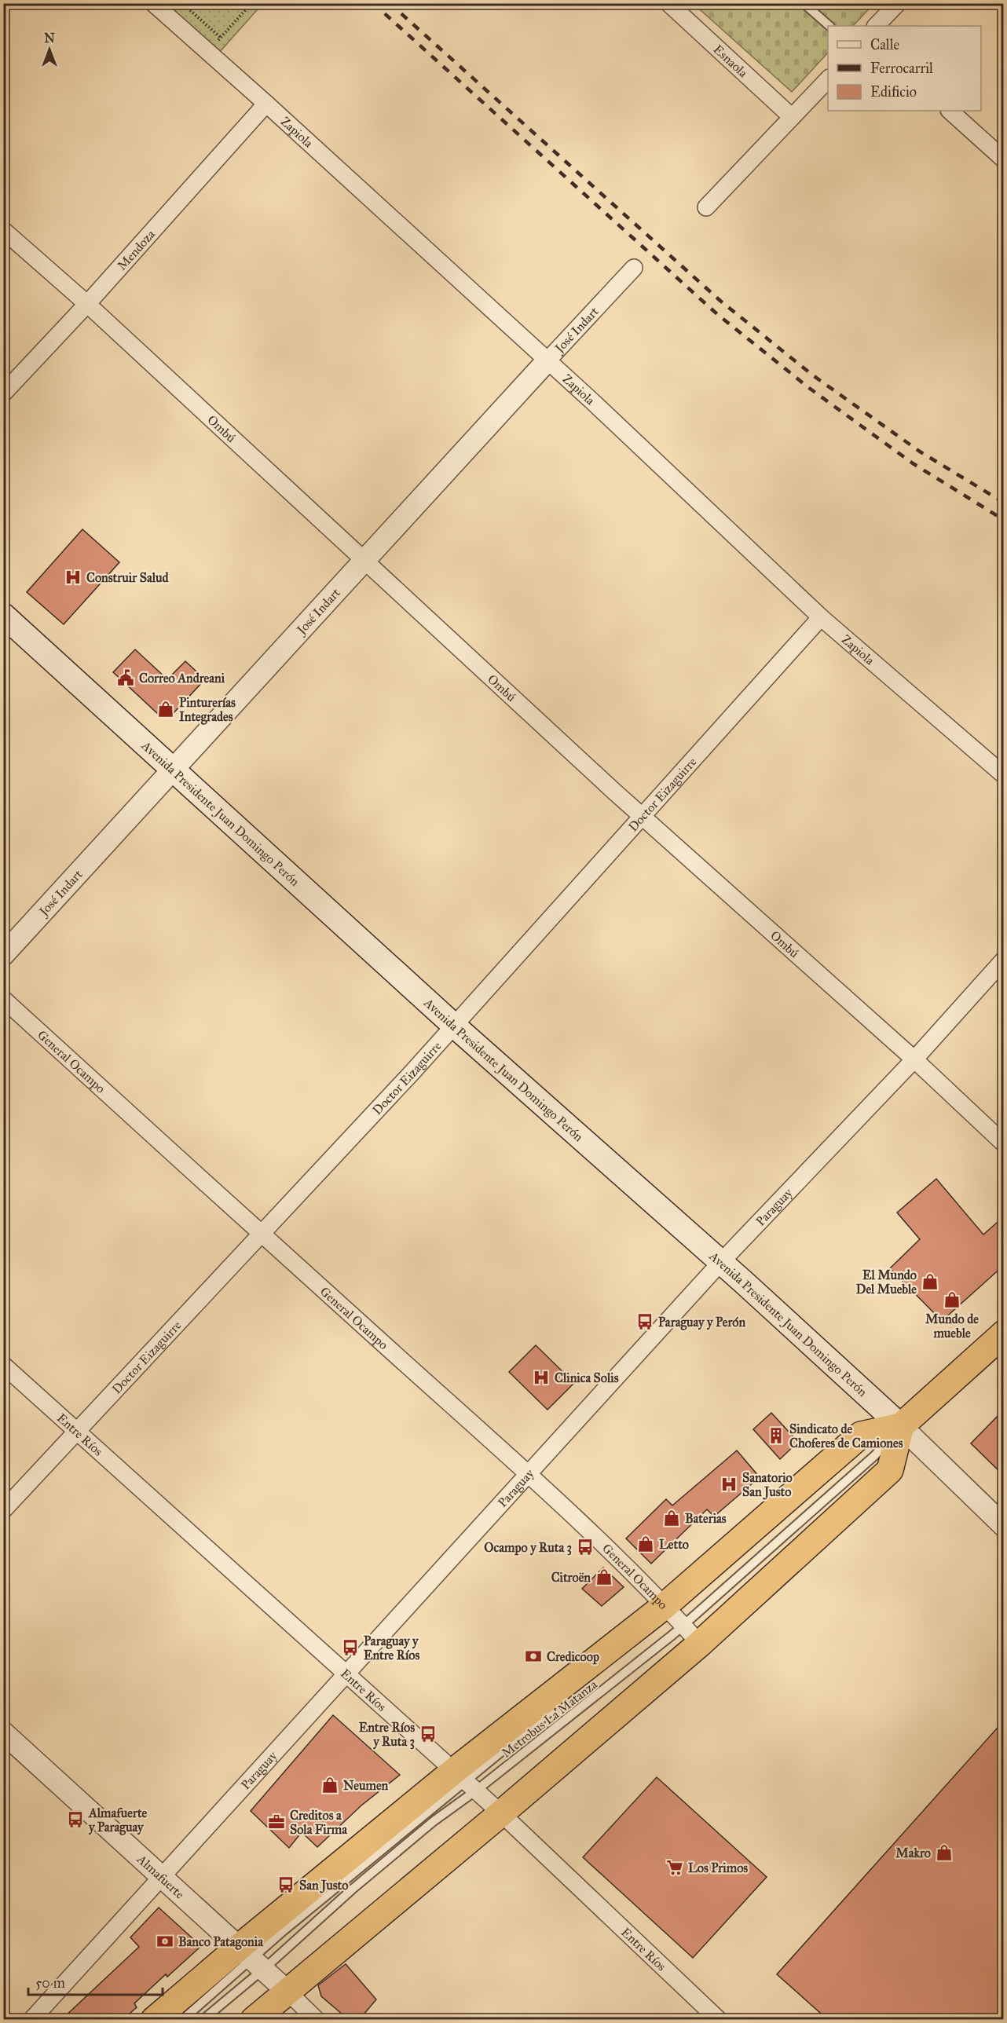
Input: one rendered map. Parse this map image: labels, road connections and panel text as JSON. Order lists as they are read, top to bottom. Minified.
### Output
{"streets":{"main road":["Avenida Presidente Juan Domingo Perón"],"street":["Esnaola","Zapiola","Mendoza","José Indart","Ombú","Doctor Eizaguirre","General Ocampo","Paraguay","Entre Ríos","Almafuerte"],"lane":["Metrobus La Matanza"]},"crossings":[["Zapiola","Mendoza"],["Zapiola","José Indart"],["Zapiola","Doctor Eizaguirre"],["Mendoza","Ombú"],["José Indart","Ombú"],["José Indart","Avenida Presidente Juan Domingo Perón"],["Ombú","Doctor Eizaguirre"],["Ombú","Paraguay"],["Doctor Eizaguirre","Avenida Presidente Juan Domingo Perón"],["Doctor Eizaguirre","General Ocampo"],["Doctor Eizaguirre","Entre Ríos"],["Avenida Presidente Juan Domingo Perón","Paraguay"],["General Ocampo","Paraguay"],["General Ocampo","Metrobus La Matanza"],["Paraguay","Entre Ríos"],["Paraguay","Almafuerte"],["Entre Ríos","Metrobus La Matanza"]],"places":{"hospital":["Construir Salud","Clinica Solis","Sanatorio San Justo"],"public building":["Correo Andreani"],"shop":["Pinturerías Integrades","El Mundo Del Mueble","Mundo de mueble","Baterias","Letto","Citroën","Neumen","Makro"],"bus stop":["Paraguay y Perón","Ocampo y Ruta 3","Paraguay y Entre Ríos","Entre Ríos y Ruta 3","Almafuerte y Paraguay","San Justo"],"building":["Sindicato de Choferes de Camiones"],"bank":["Credicoop","Banco Patagonia"],"office":["Creditos a Sola Firma"],"supermarket":["Los Primos"]},"legend":["Calle","Ferrocarril","Edificio"],"scale_bar":"50 m","north":"top"}
